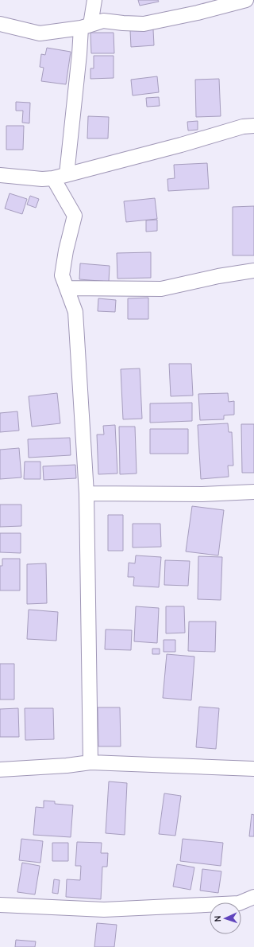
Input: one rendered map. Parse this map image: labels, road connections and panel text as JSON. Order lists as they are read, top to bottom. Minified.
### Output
{"north":"left"}
